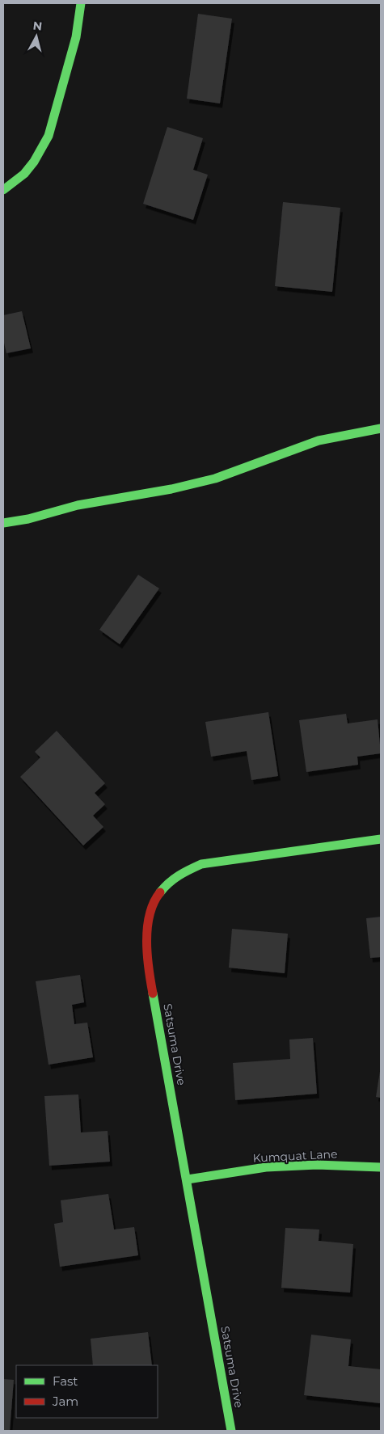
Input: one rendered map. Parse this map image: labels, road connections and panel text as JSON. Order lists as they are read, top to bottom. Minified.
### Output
{"streets":{"street":["Satsuma Drive","Kumquat Lane"]},"crossings":[["Satsuma Drive","Kumquat Lane"]],"legend":["Fast","Jam"],"north":"top"}
